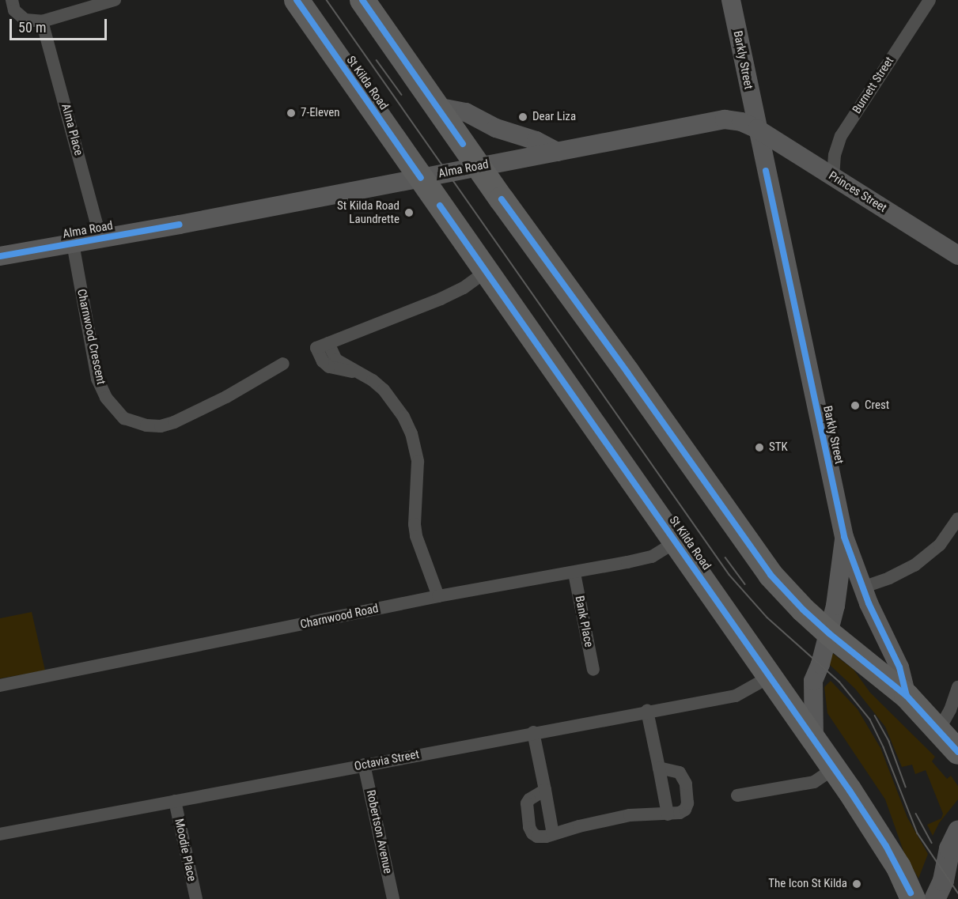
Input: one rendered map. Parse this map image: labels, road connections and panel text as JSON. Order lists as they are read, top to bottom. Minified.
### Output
{"streets":{"highway":["St Kilda Road"],"street":["Barkly Street","Burnett Street","Alma Place","Alma Road","Princes Street","Charnwood Crescent","Charnwood Road","Bank Place","Octavia Street","Robertson Avenue","Moodie Place"]},"crossings":[["Barkly Street","St Kilda Road"],["Barkly Street","Alma Road"],["Barkly Street","Princes Street"],["St Kilda Road","Alma Road"],["St Kilda Road","Charnwood Road"],["St Kilda Road","Octavia Street"],["Burnett Street","Princes Street"],["Alma Place","Alma Road"],["Alma Road","Princes Street"],["Alma Road","Charnwood Crescent"],["Charnwood Road","Bank Place"],["Octavia Street","Robertson Avenue"],["Octavia Street","Moodie Place"]],"places":["7-Eleven","Dear Liza","St Kilda Road Laundrette","Crest","STK","The Icon St Kilda"],"scale_bar":"50 m"}
